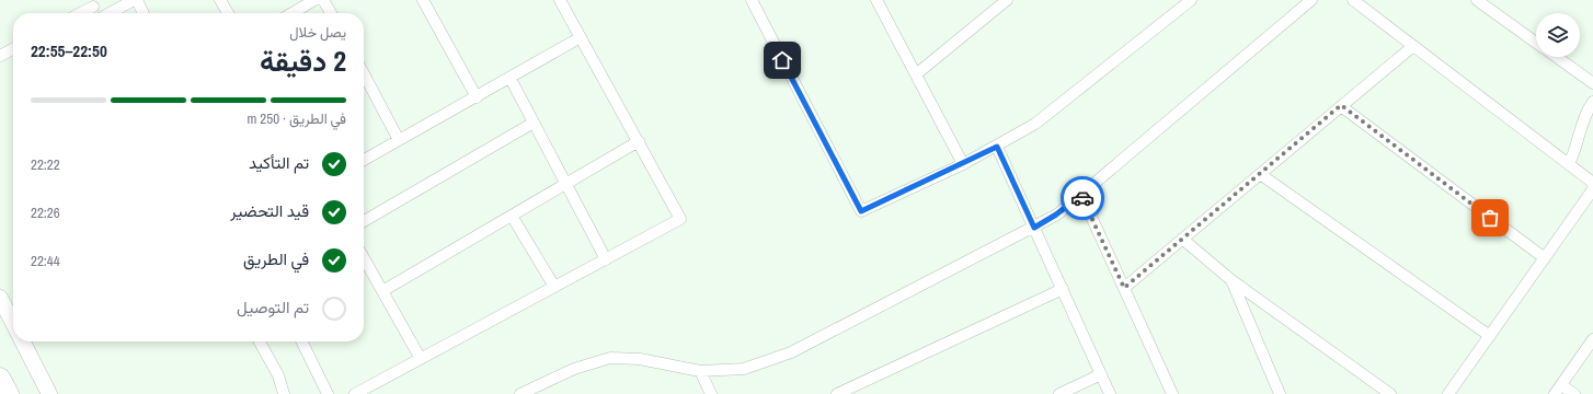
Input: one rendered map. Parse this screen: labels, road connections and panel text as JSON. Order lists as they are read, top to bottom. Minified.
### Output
{"page":{"heading":["2 دقيقة","يصل خلال","22:50–22:55"],"bar":"في الطريق · 250 m","list":[["تم التأكيد","22:22"],["قيد التحضير","22:26"],["في الطريق","22:44"],"تم التوصيل"]}}
